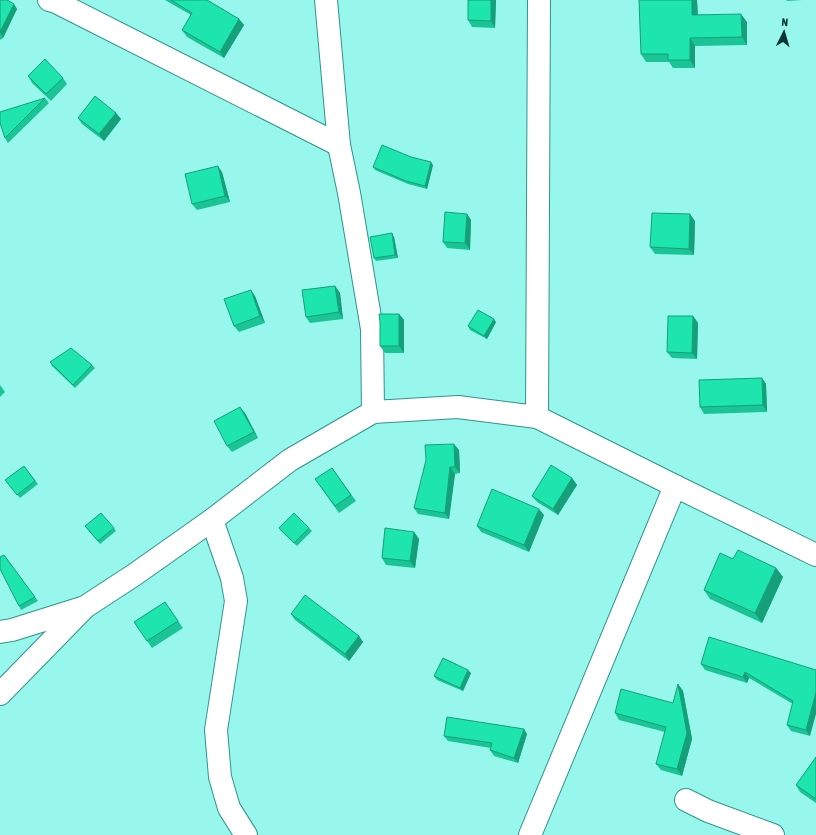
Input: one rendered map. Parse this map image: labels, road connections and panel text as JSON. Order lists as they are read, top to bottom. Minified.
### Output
{"north":"top"}
